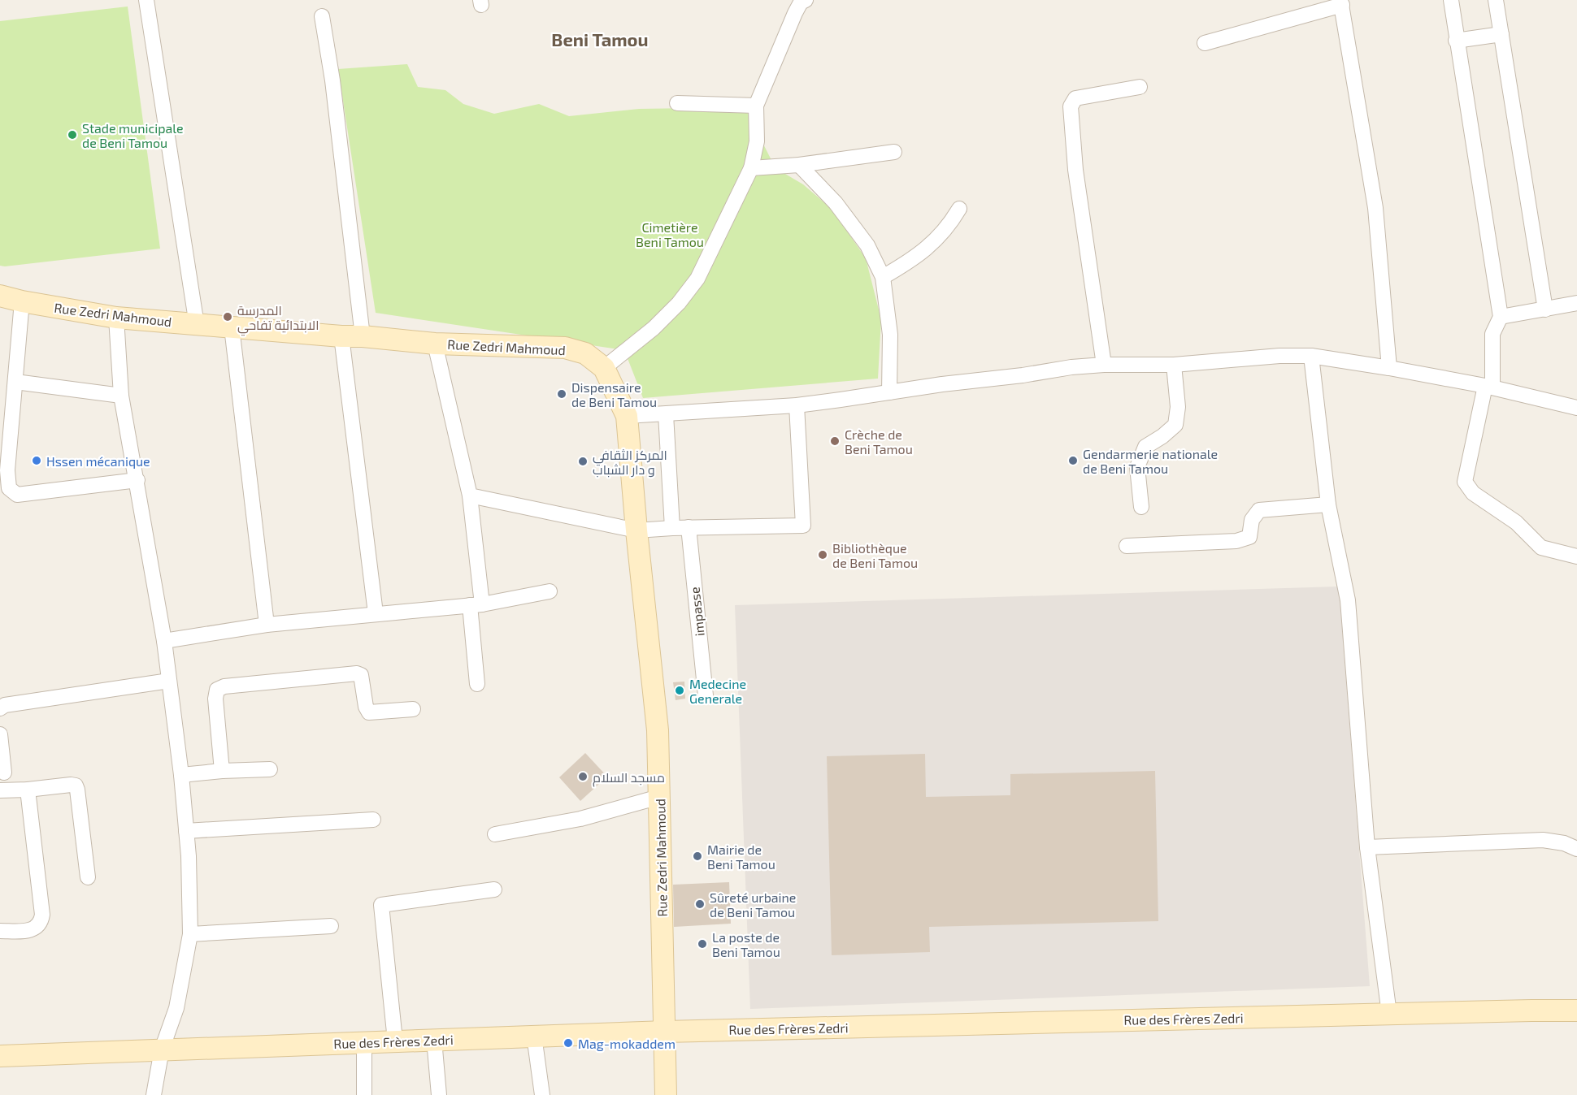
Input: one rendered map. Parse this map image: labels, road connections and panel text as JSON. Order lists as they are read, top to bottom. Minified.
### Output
{"streets":{"main road":["Rue Zedri Mahmoud","Rue des Frères Zedri"],"street":["impasse"]},"crossings":[["Rue Zedri Mahmoud","Rue des Frères Zedri"]],"districts":["Beni Tamou"],"parks":["Cimetière Beni Tamou"],"places":["Stade municipale de Beni Tamou","المدرسة الابتدائية تفاحي","Dispensaire de Beni Tamou","Crèche de Beni Tamou","Hssen mécanique","Gendarmerie nationale de Beni Tamou","المركز الثقافي و دار الشباب","Bibliothèque de Beni Tamou","Medecine Generale","مسجد السلام","Mairie de Beni Tamou","Sûreté urbaine de Beni Tamou","La poste de Beni Tamou","Mag-mokaddem"]}
